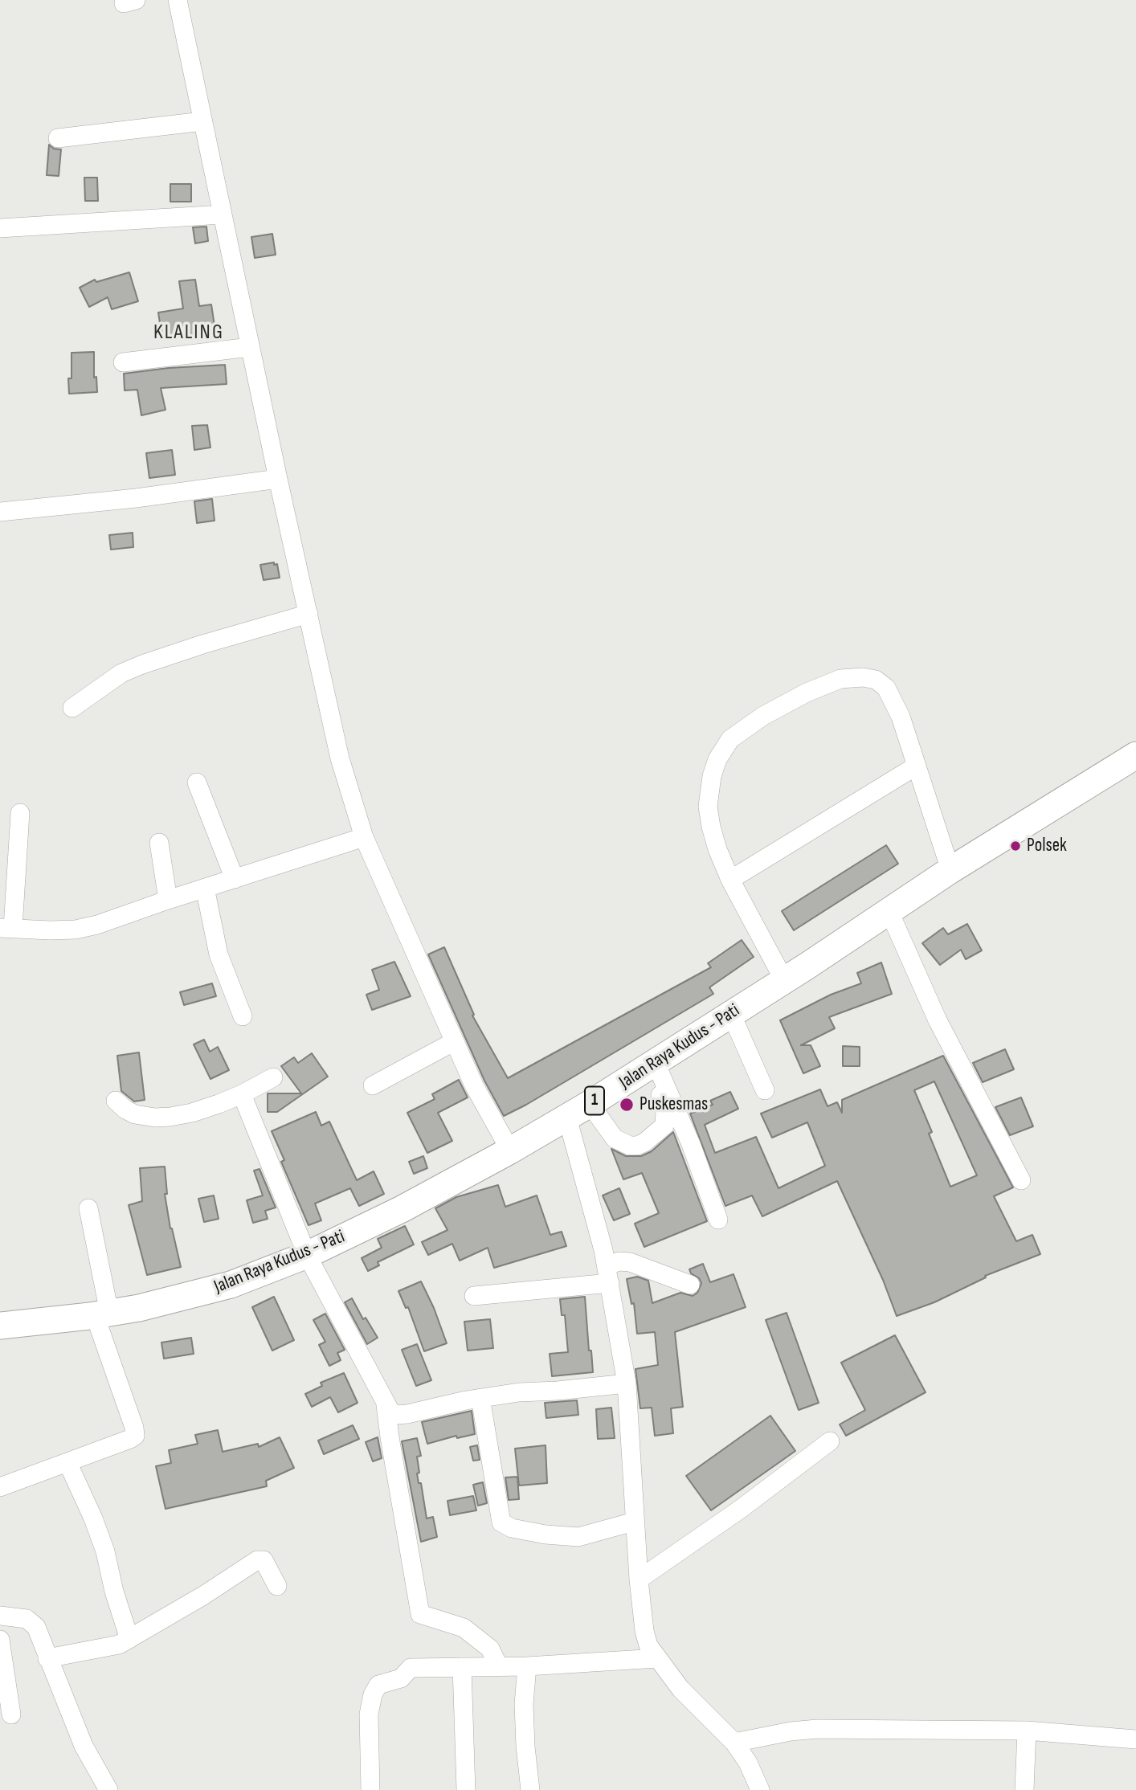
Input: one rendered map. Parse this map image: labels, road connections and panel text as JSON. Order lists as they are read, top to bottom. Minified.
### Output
{"streets":{"highway":["Jalan Raya Kudus - Pati","1"]},"districts":["KLALING"],"places":["Polsek","Puskesmas"]}
